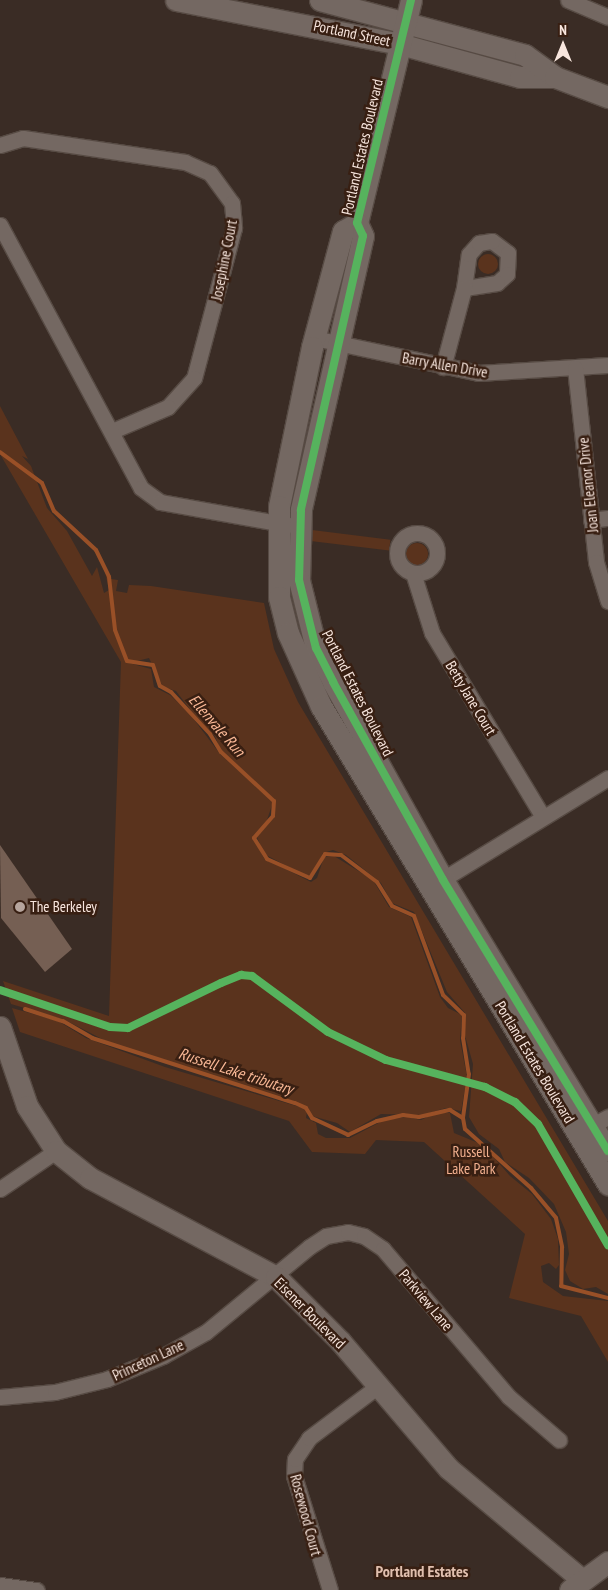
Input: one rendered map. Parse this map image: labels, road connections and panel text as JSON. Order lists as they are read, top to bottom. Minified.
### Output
{"streets":{"street":["Portland Street","Portland Estates Boulevard","Josephine Court","Barry Allen Drive","Joan Eleanor Drive","Betty Jane Court","Parkview Lane","Eisener Boulevard","Princeton Lane","Rosewood Court"]},"crossings":[["Portland Street","Portland Estates Boulevard"],["Portland Estates Boulevard","Barry Allen Drive"],["Barry Allen Drive","Joan Eleanor Drive"],["Parkview Lane","Eisener Boulevard"],["Parkview Lane","Princeton Lane"],["Eisener Boulevard","Princeton Lane"],["Eisener Boulevard","Rosewood Court"]],"districts":["Portland Estates"],"water":["Ellenvale Run","Russell Lake tributary"],"parks":["Russell Lake Park"],"places":["The Berkeley"],"north":"top"}
